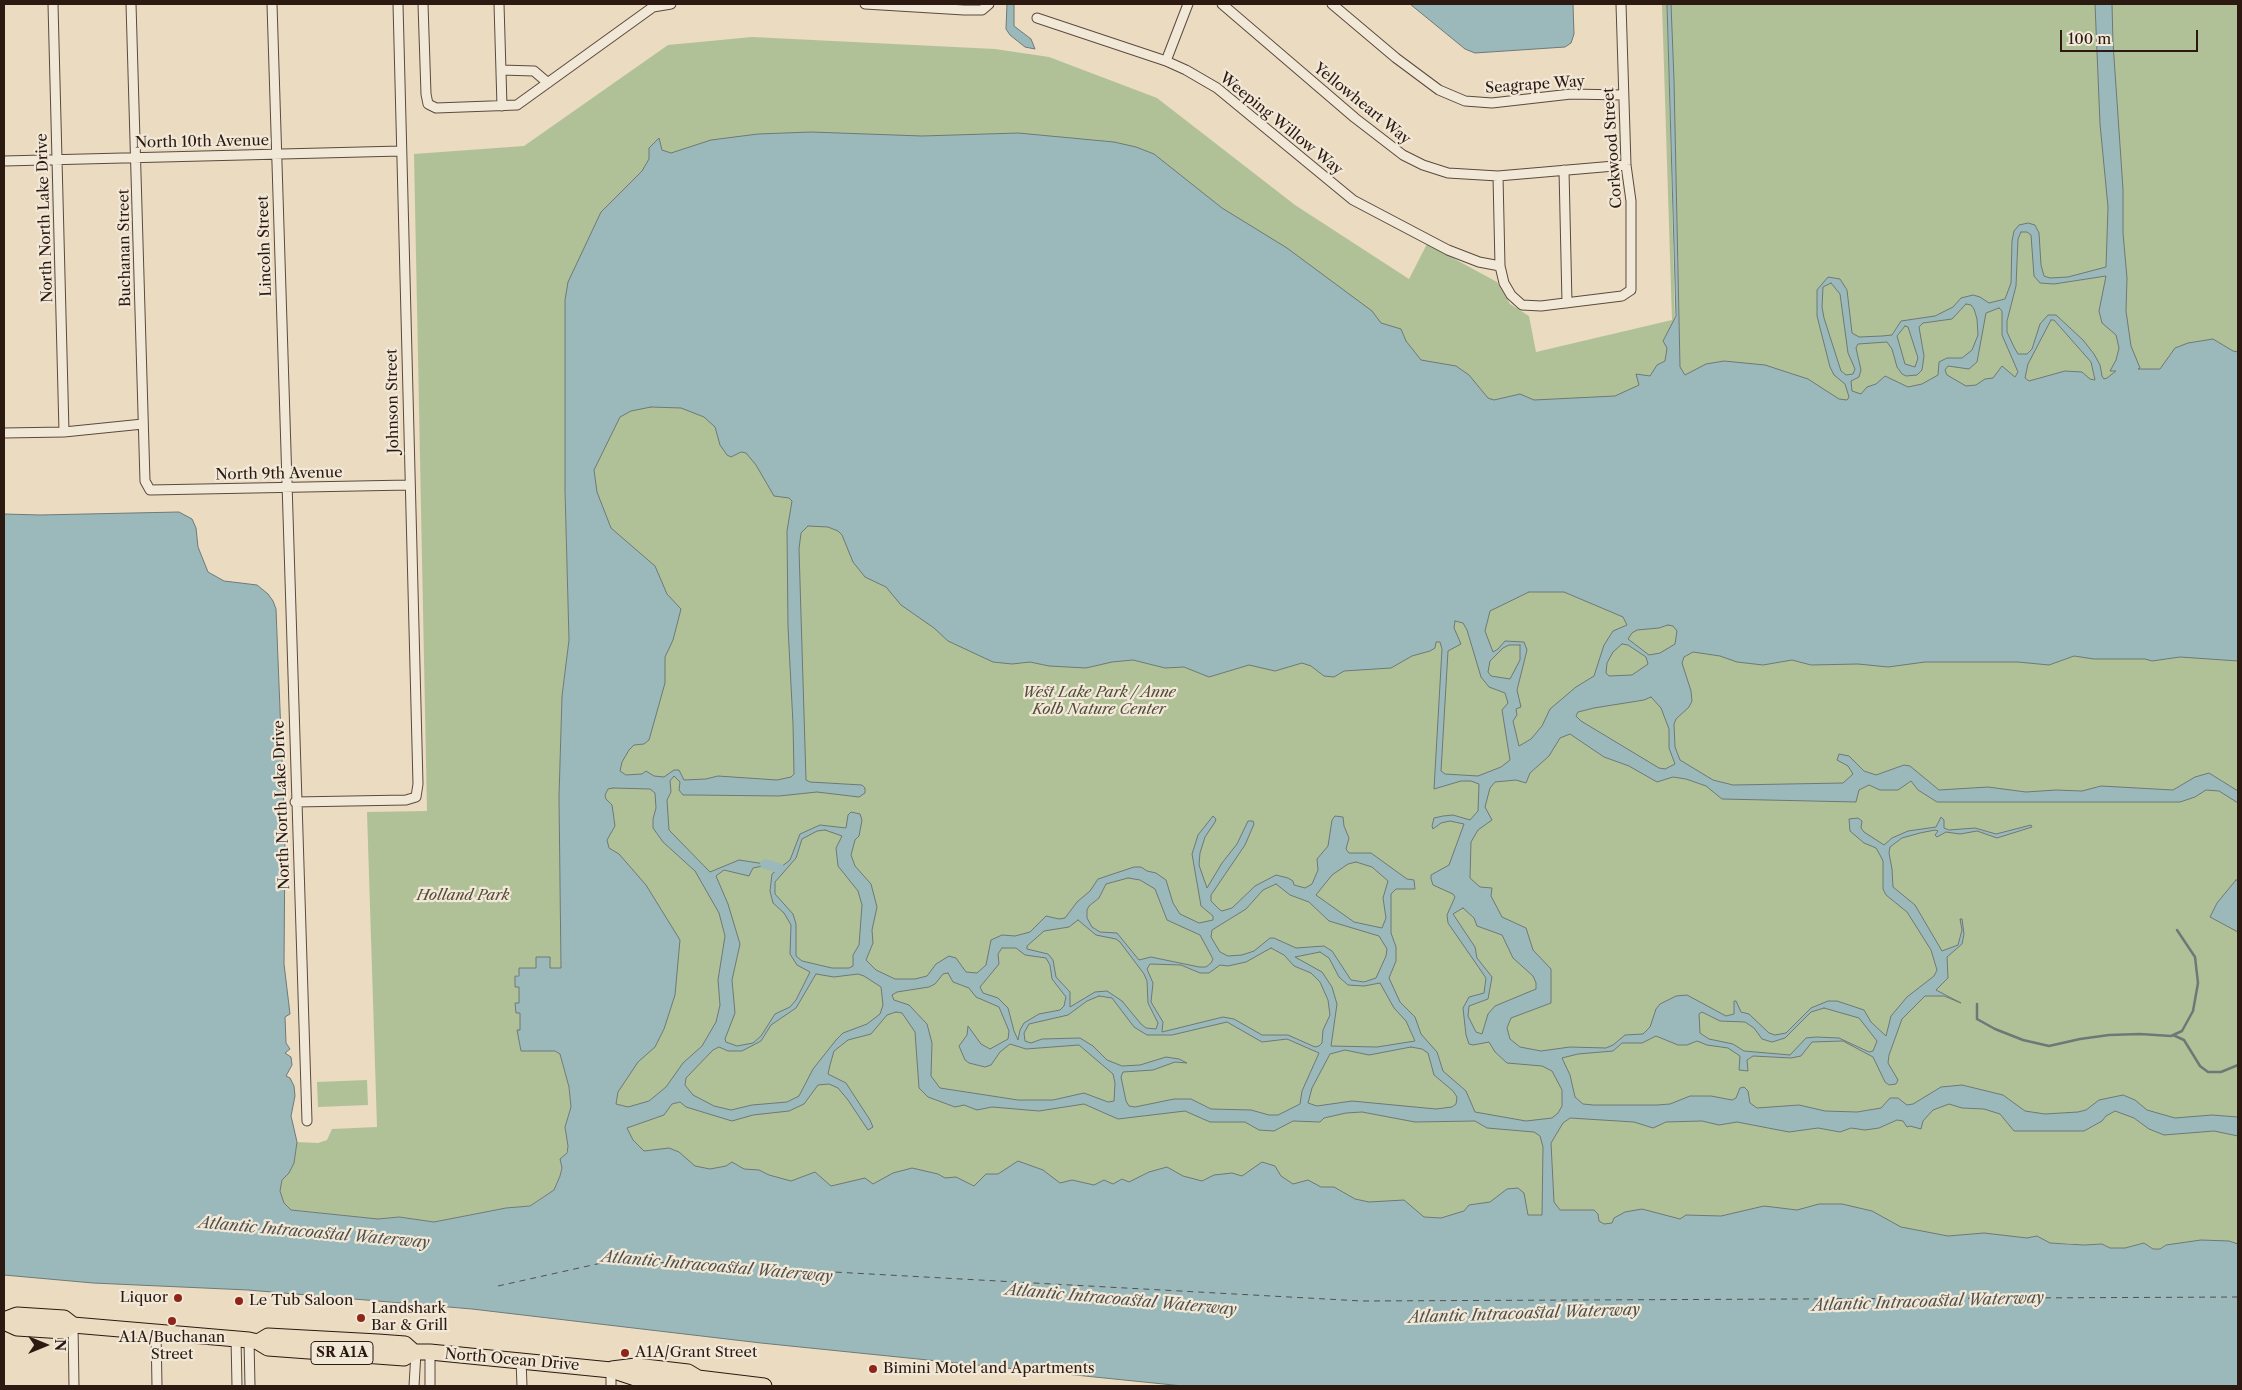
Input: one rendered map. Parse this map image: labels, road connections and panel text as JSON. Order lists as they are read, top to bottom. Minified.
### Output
{"streets":{"main road":["SR A1A","North Ocean Drive"],"street":["Seagrape Way","Yellowheart Way","Weeping Willow Way","North 10th Avenue","Corkwood Street","North North Lake Drive","Lincoln Street","Buchanan Street","Johnson Street","North 9th Avenue"]},"crossings":[["Seagrape Way","Corkwood Street"],["Yellowheart Way","Corkwood Street"],["North 10th Avenue","North North Lake Drive"],["North 10th Avenue","Lincoln Street"],["North 10th Avenue","Buchanan Street"],["North 10th Avenue","Johnson Street"],["North North Lake Drive","Lincoln Street"],["North North Lake Drive","Johnson Street"],["North North Lake Drive","North 9th Avenue"],["Lincoln Street","North 9th Avenue"],["Buchanan Street","North 9th Avenue"],["Johnson Street","North 9th Avenue"]],"water":["Atlantic Intracoastal Waterway"],"parks":["West Lake Park / Anne Kolb Nature Center","Holland Park"],"places":["Liquor","Le Tub Saloon","Landshark Bar & Grill","A1A/Buchanan Street","A1A/Grant Street","Bimini Motel and Apartments"],"scale_bar":"100 m","north":"right"}
